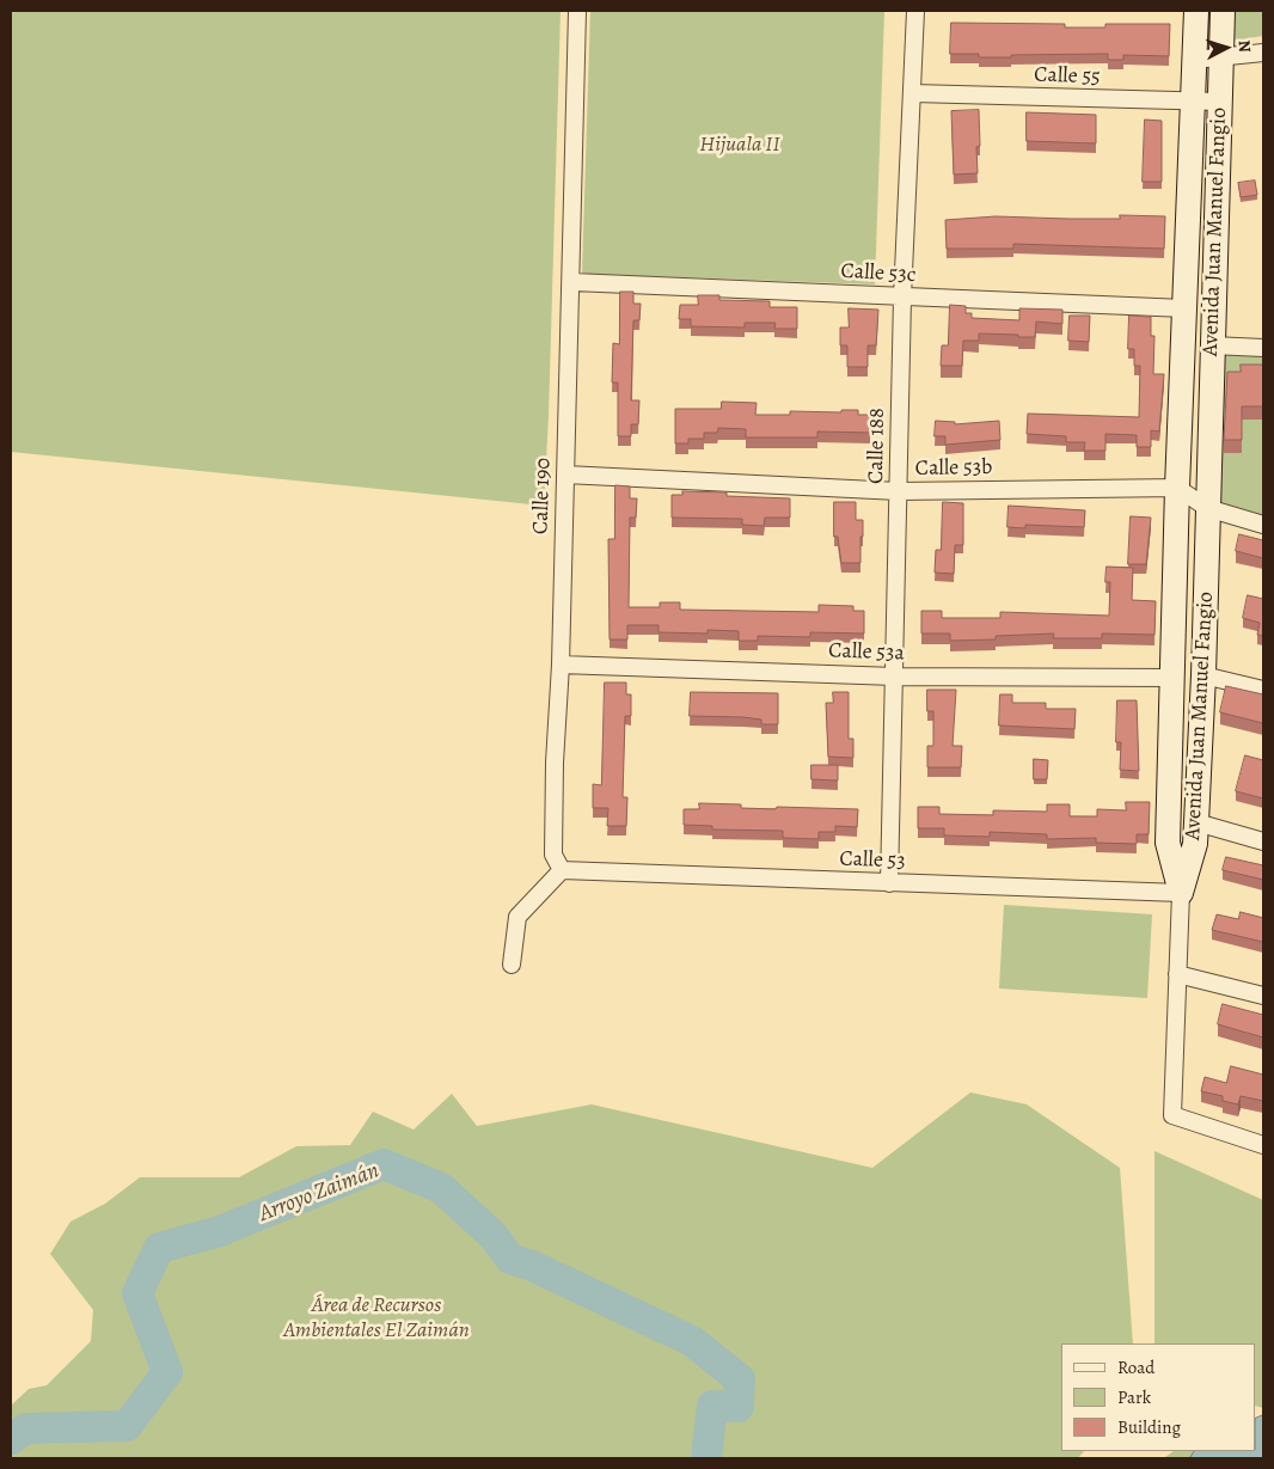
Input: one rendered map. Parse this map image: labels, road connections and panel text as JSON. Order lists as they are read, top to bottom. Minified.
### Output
{"streets":{"main road":["Avenida Juan Manuel Fangio"],"street":["Calle 55","Calle 53c","Calle 188","Calle 53b","Calle 190","Calle 53a","Calle 53"]},"crossings":[["Calle 55","Avenida Juan Manuel Fangio"],["Calle 55","Calle 188"],["Avenida Juan Manuel Fangio","Calle 53c"],["Avenida Juan Manuel Fangio","Calle 53b"],["Avenida Juan Manuel Fangio","Calle 53a"],["Avenida Juan Manuel Fangio","Calle 53"],["Calle 53c","Calle 188"],["Calle 53c","Calle 190"],["Calle 188","Calle 53b"],["Calle 188","Calle 53a"],["Calle 188","Calle 53"],["Calle 53b","Calle 190"],["Calle 190","Calle 53a"],["Calle 190","Calle 53"]],"water":["Arroyo Zaimán"],"parks":["Hijuala II","Área de Recursos Ambientales El Zaimán"],"legend":["Road","Park","Building"],"north":"right"}
